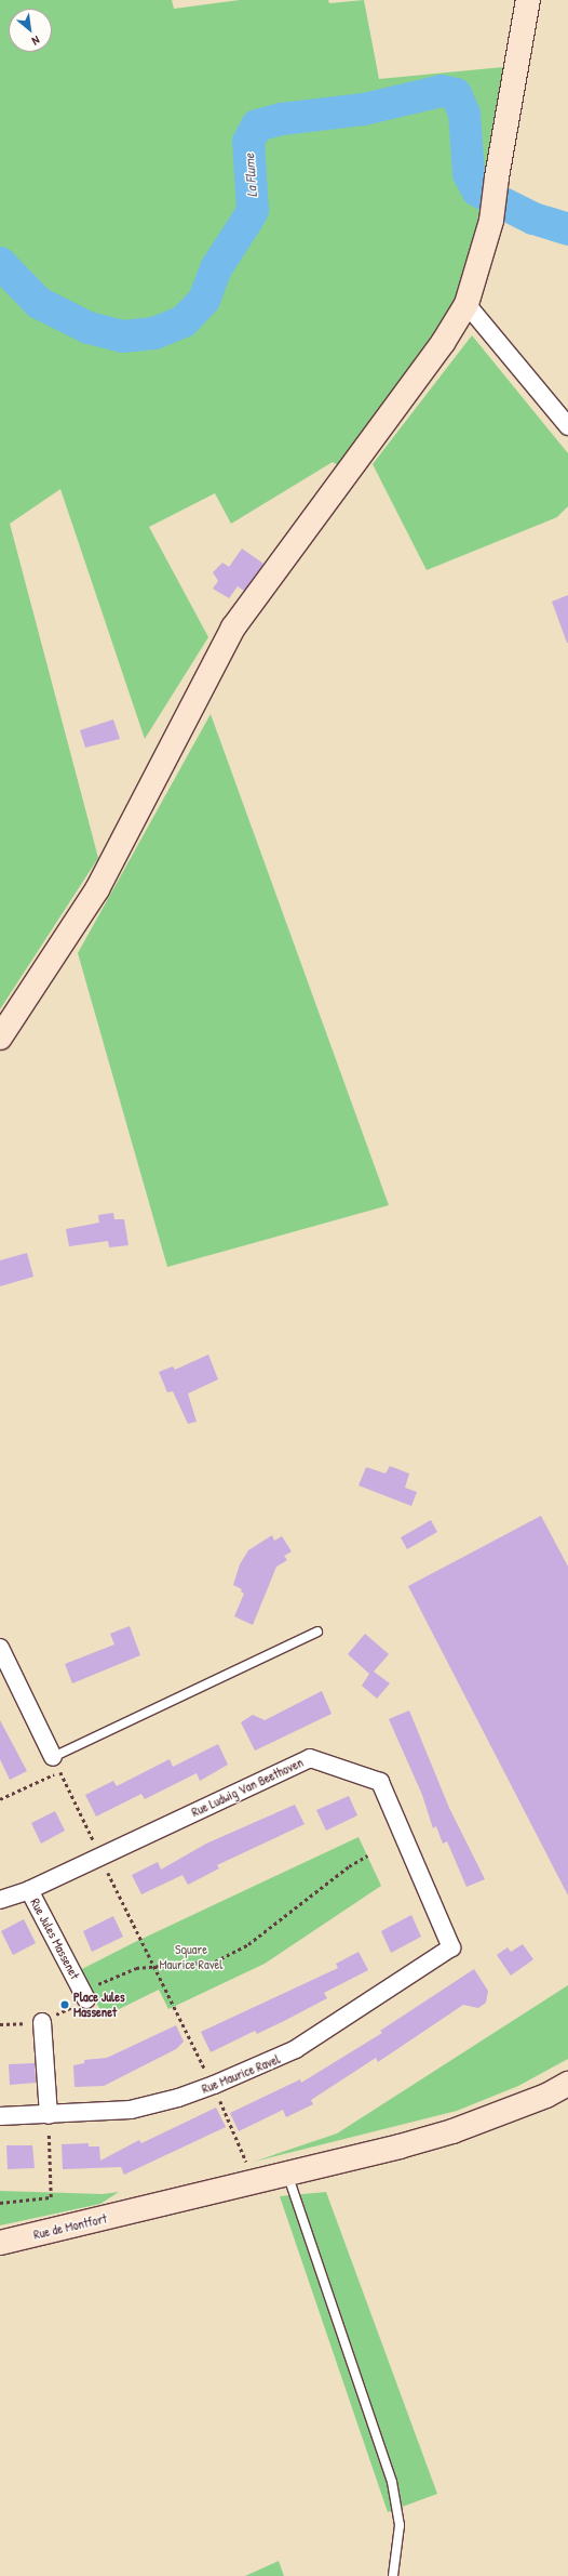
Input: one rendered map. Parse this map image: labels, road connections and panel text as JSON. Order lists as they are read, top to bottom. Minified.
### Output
{"streets":{"street":["Rue Ludwig Van Beethoven","Rue Jules Massenet","Rue Maurice Ravel","Rue de Montfort"]},"crossings":[["Rue Ludwig Van Beethoven","Rue Jules Massenet"],["Rue Ludwig Van Beethoven","Rue Maurice Ravel"]],"water":["La Flume"],"parks":["Square Maurice Ravel"],"places":["Place Jules Massenet"],"north":"bottom right"}
